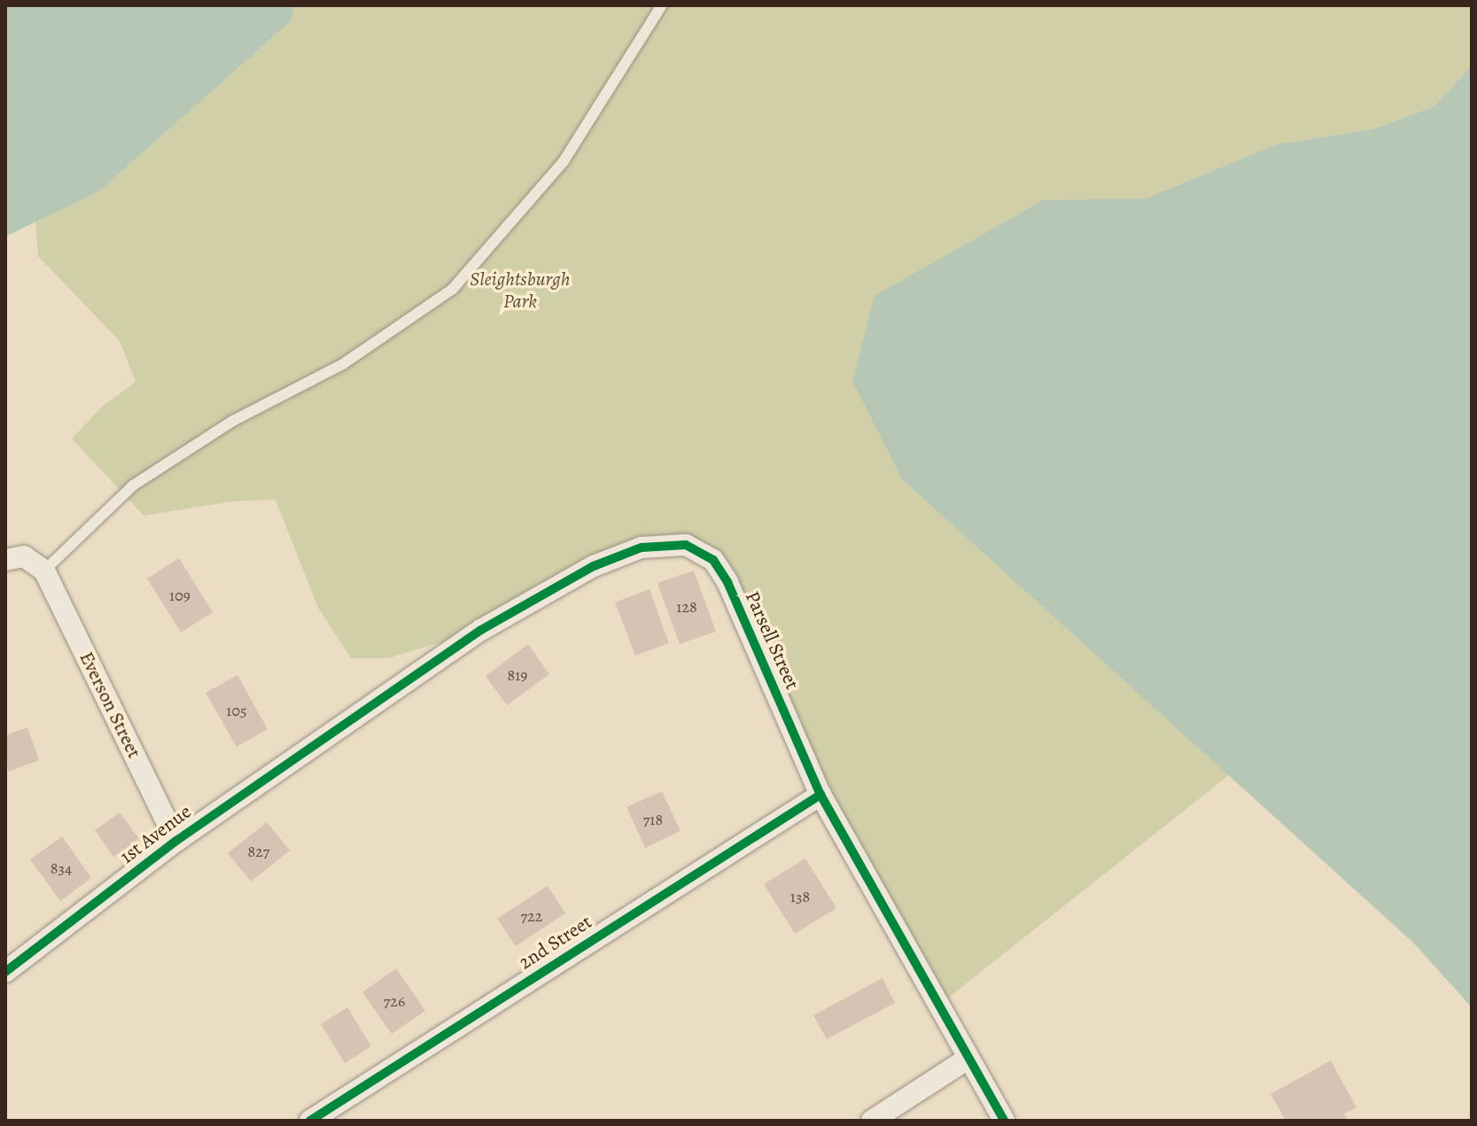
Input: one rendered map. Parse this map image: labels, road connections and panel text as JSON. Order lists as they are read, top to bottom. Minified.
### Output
{"streets":{"street":["Parsell Street","Everson Street","1st Avenue","2nd Street"]},"crossings":[["Parsell Street","1st Avenue"],["Parsell Street","2nd Street"],["Everson Street","1st Avenue"]],"parks":["Sleightsburgh Park"],"house_numbers":["109","128","819","105","718","827","834","138","722","726"]}
